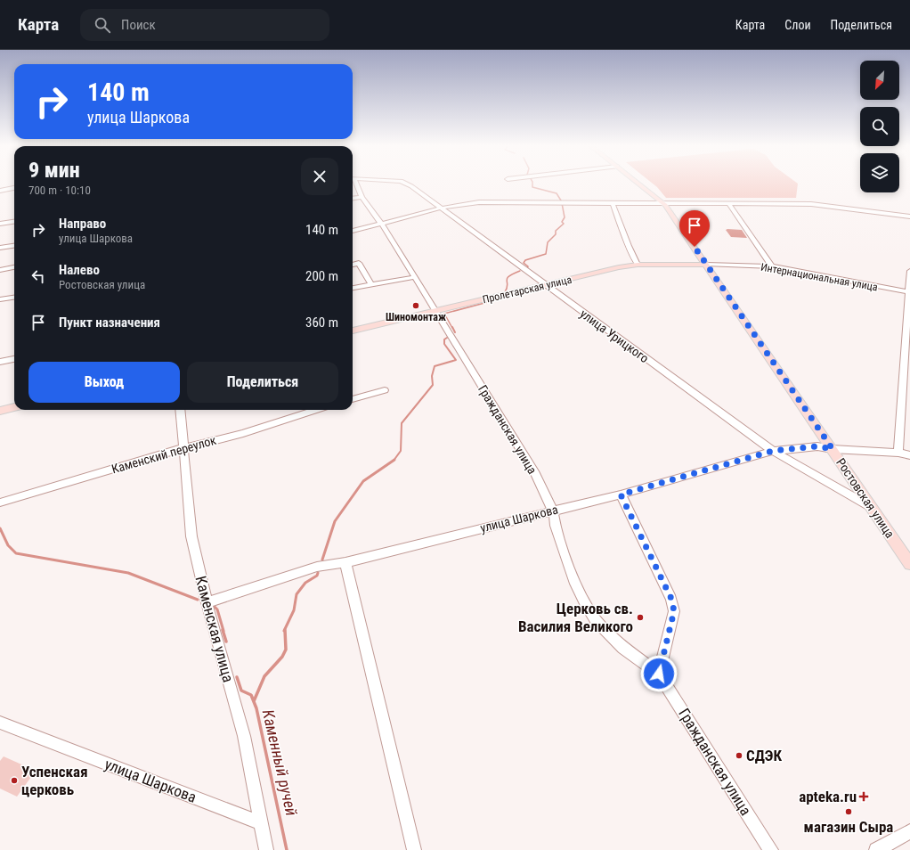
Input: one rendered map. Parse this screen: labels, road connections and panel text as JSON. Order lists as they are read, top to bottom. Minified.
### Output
{"streets":{"main road":["Пролетарская улица","Ростовская улица"],"street":["Интернациональная улица","улица Урицкого","Гражданская улица","Каменский переулок","улица Шаркова","Каменская улица"]},"crossings":[["Интернациональная улица","Пролетарская улица"],["Интернациональная улица","Ростовская улица"],["Пролетарская улица","улица Урицкого"],["Пролетарская улица","Гражданская улица"],["Пролетарская улица","Ростовская улица"],["улица Урицкого","Ростовская улица"],["улица Урицкого","улица Шаркова"],["Гражданская улица","улица Шаркова"],["Каменский переулок","Каменская улица"],["Ростовская улица","улица Шаркова"],["улица Шаркова","Каменская улица"]],"water":["Каменный ручей"],"places":{"other":["Шиномонтаж","Церковь св. Василия Великого","СДЭК","Успенская церковь","магазин Сыра"],"health":["apteka.ru"]},"north":"bottom left","page":{"header":"Карта","search":"Поиск","nav":["Карта","Слои","Поделиться"],"turn":["140 m","улица Шаркова"],"heading":["9 мин","700 m · 10:10"],"list":[{"name":"Направо","note":"улица Шаркова","value":"140 m"},{"name":"Налево","note":"Ростовская улица","value":"200 m"},{"name":"Пункт назначения","value":"360 m"}],"buttons":["Выход","Поделиться"]}}
